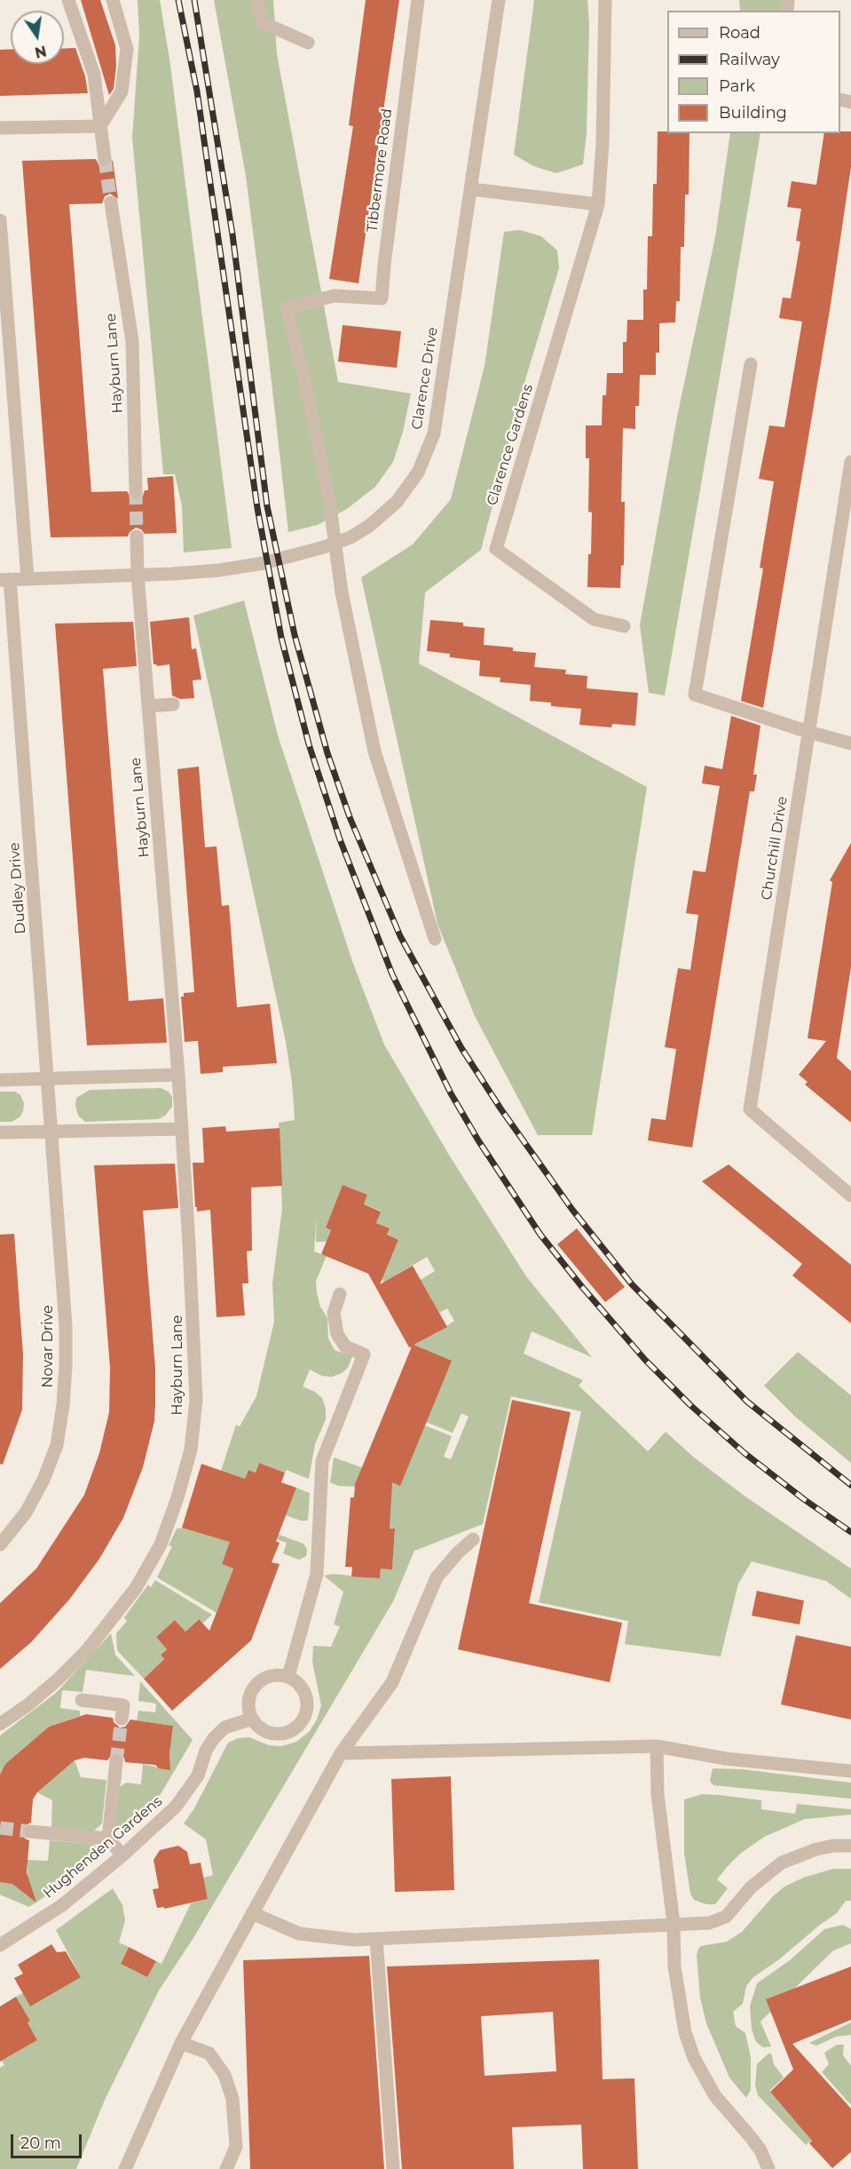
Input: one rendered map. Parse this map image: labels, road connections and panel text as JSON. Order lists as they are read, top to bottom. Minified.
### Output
{"streets":{"street":["Tibbermore Road","Hayburn Lane","Clarence Drive","Clarence Gardens","Churchill Drive","Dudley Drive","Novar Drive","Hughenden Gardens"]},"crossings":[["Hayburn Lane","Clarence Drive"],["Clarence Drive","Dudley Drive"],["Dudley Drive","Novar Drive"]],"legend":["Road","Railway","Park","Building"],"scale_bar":"20 m","north":"bottom"}
